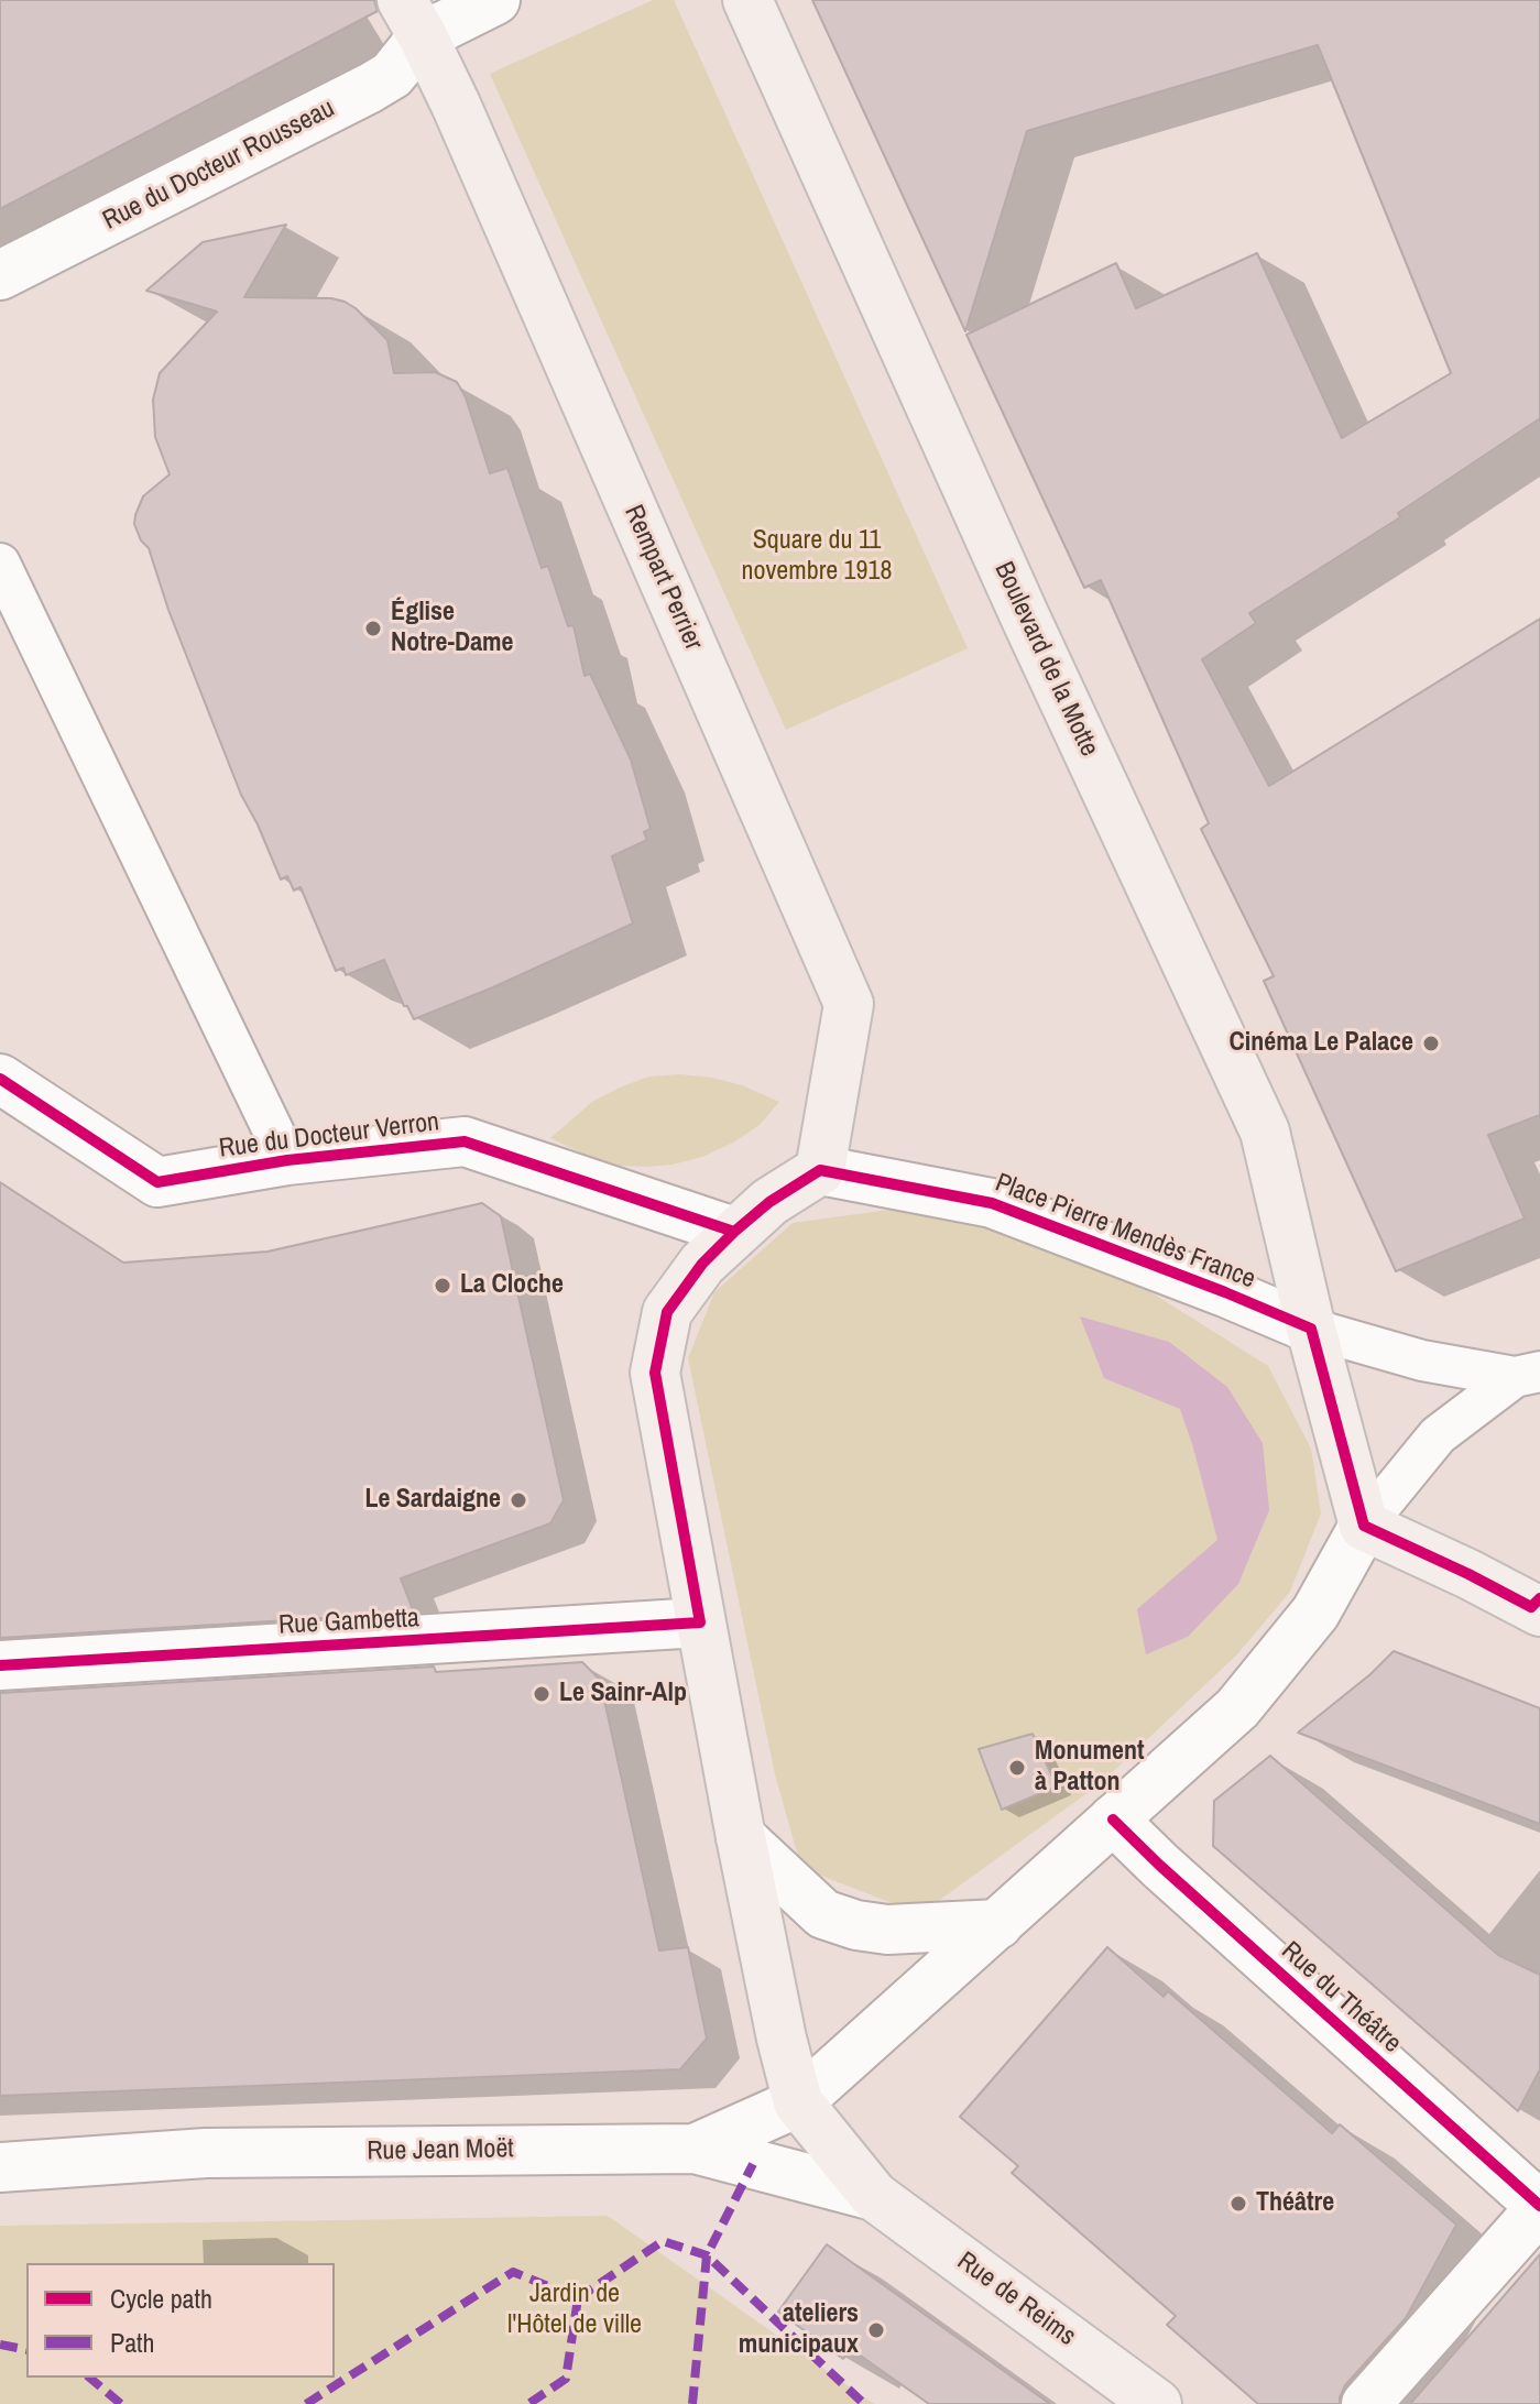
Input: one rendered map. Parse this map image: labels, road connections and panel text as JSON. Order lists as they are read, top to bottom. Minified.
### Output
{"streets":{"main road":["Rue du Docteur Rousseau","Rempart Perrier","Boulevard de la Motte","Rue du Docteur Verron","Place Pierre Mendès France","Rue Gambetta","Rue du Théâtre","Rue Jean Moët","Rue de Reims"]},"crossings":[["Rue du Docteur Rousseau","Rempart Perrier"],["Rempart Perrier","Place Pierre Mendès France"],["Boulevard de la Motte","Place Pierre Mendès France"],["Rue Jean Moët","Rue de Reims"]],"parks":["Square du 11 novembre 1918","Jardin de l'Hôtel de ville"],"places":["Église Notre-Dame","Cinéma Le Palace","La Cloche","Le Sardaigne","Le Sainr-Alp","Monument à Patton","Théâtre","ateliers municipaux"],"legend":["Cycle path","Path"]}
